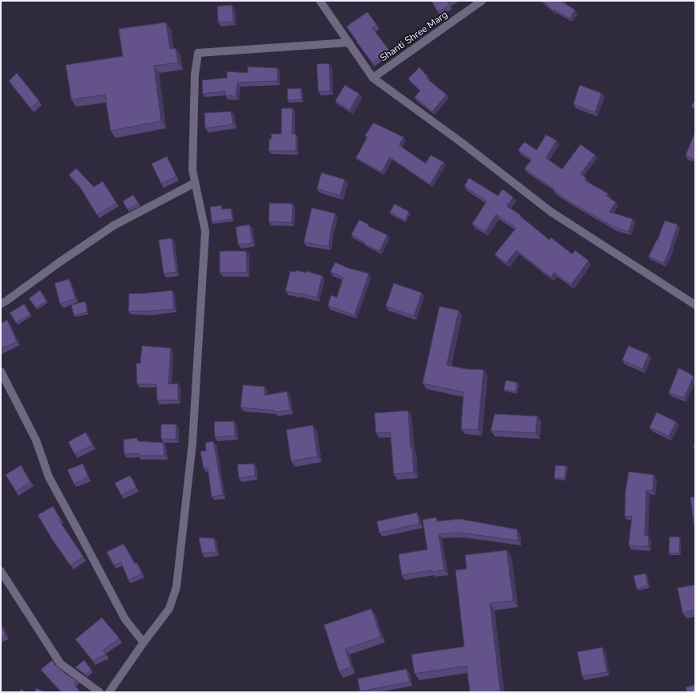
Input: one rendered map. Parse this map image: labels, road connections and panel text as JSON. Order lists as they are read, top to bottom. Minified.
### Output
{"streets":{"street":["Shanti Shree Marg"]}}
